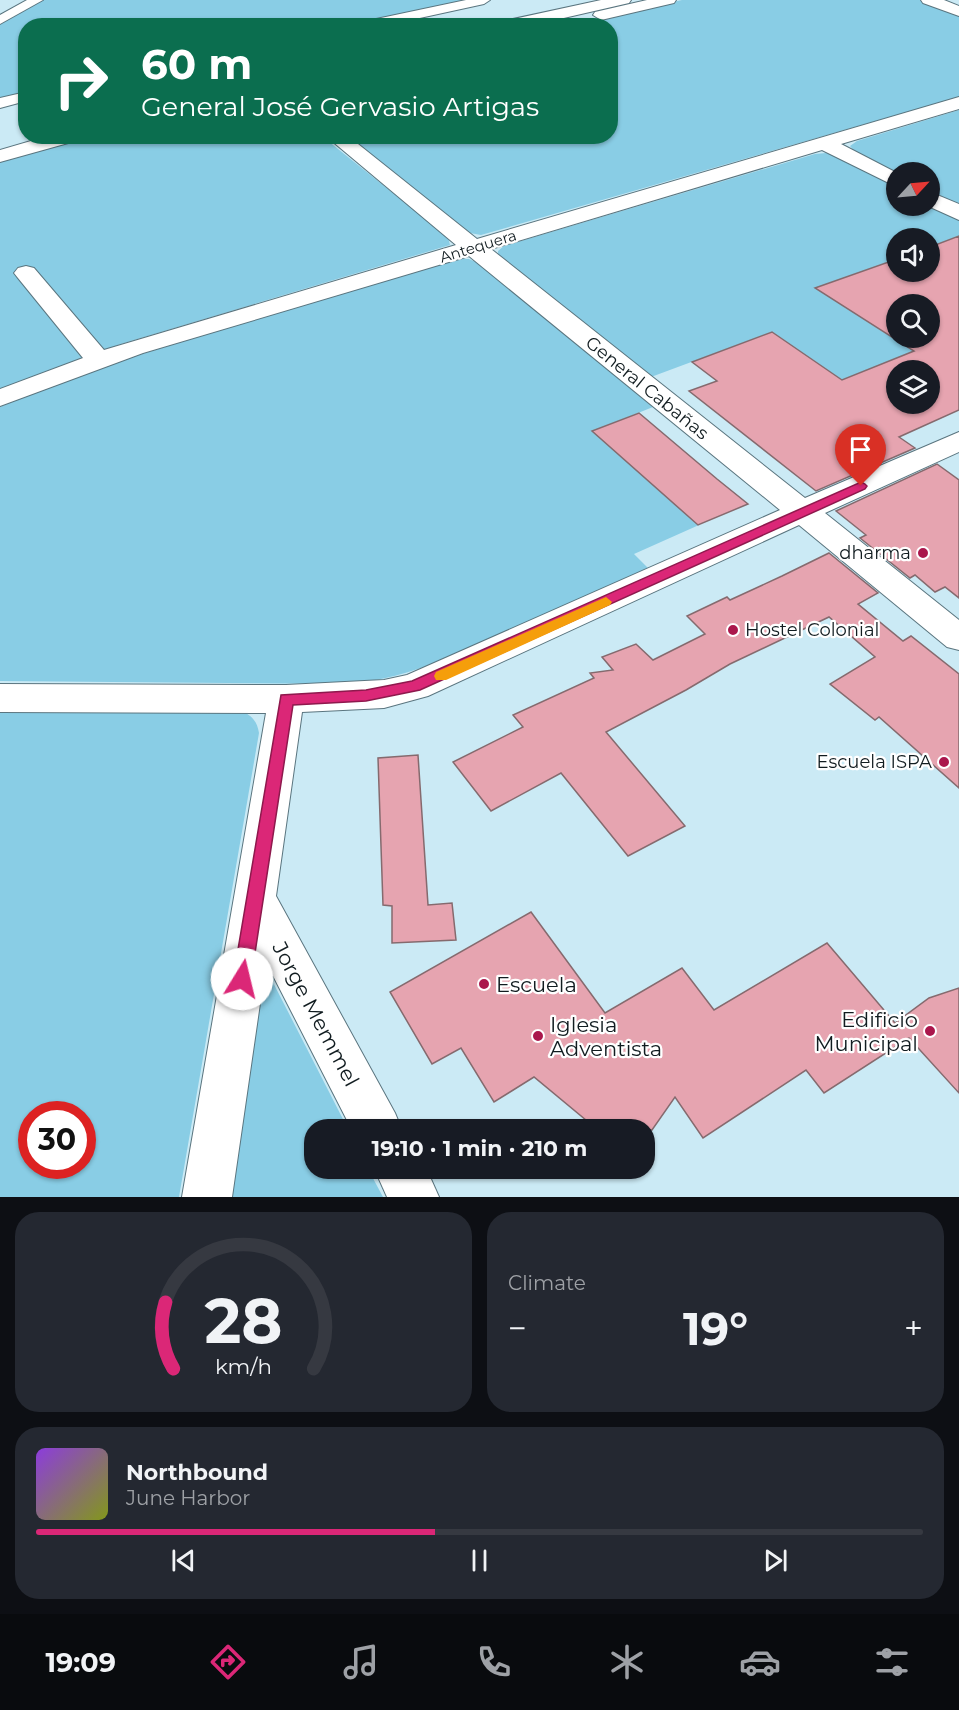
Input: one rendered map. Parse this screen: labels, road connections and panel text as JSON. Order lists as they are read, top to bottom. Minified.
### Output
{"streets":{"street":["Antequera","General Cabañas","Jorge Memmel"]},"crossings":[["Antequera","General Cabañas"]],"places":["dharma","Hostel Colonial","Escuela ISPA","Escuela","Edificio Municipal","Iglesia Adventista"],"north":"top right","page":{"turn":["60 m","General José Gervasio Artigas"],"limit":"30","trip":"19:10 · 1 min · 210 m","tile":"Climate","heat":["−","19°","+"],"song":["Northbound","June Harbor"],"tabs":"19:09","gauge":["28","km/h"]}}
